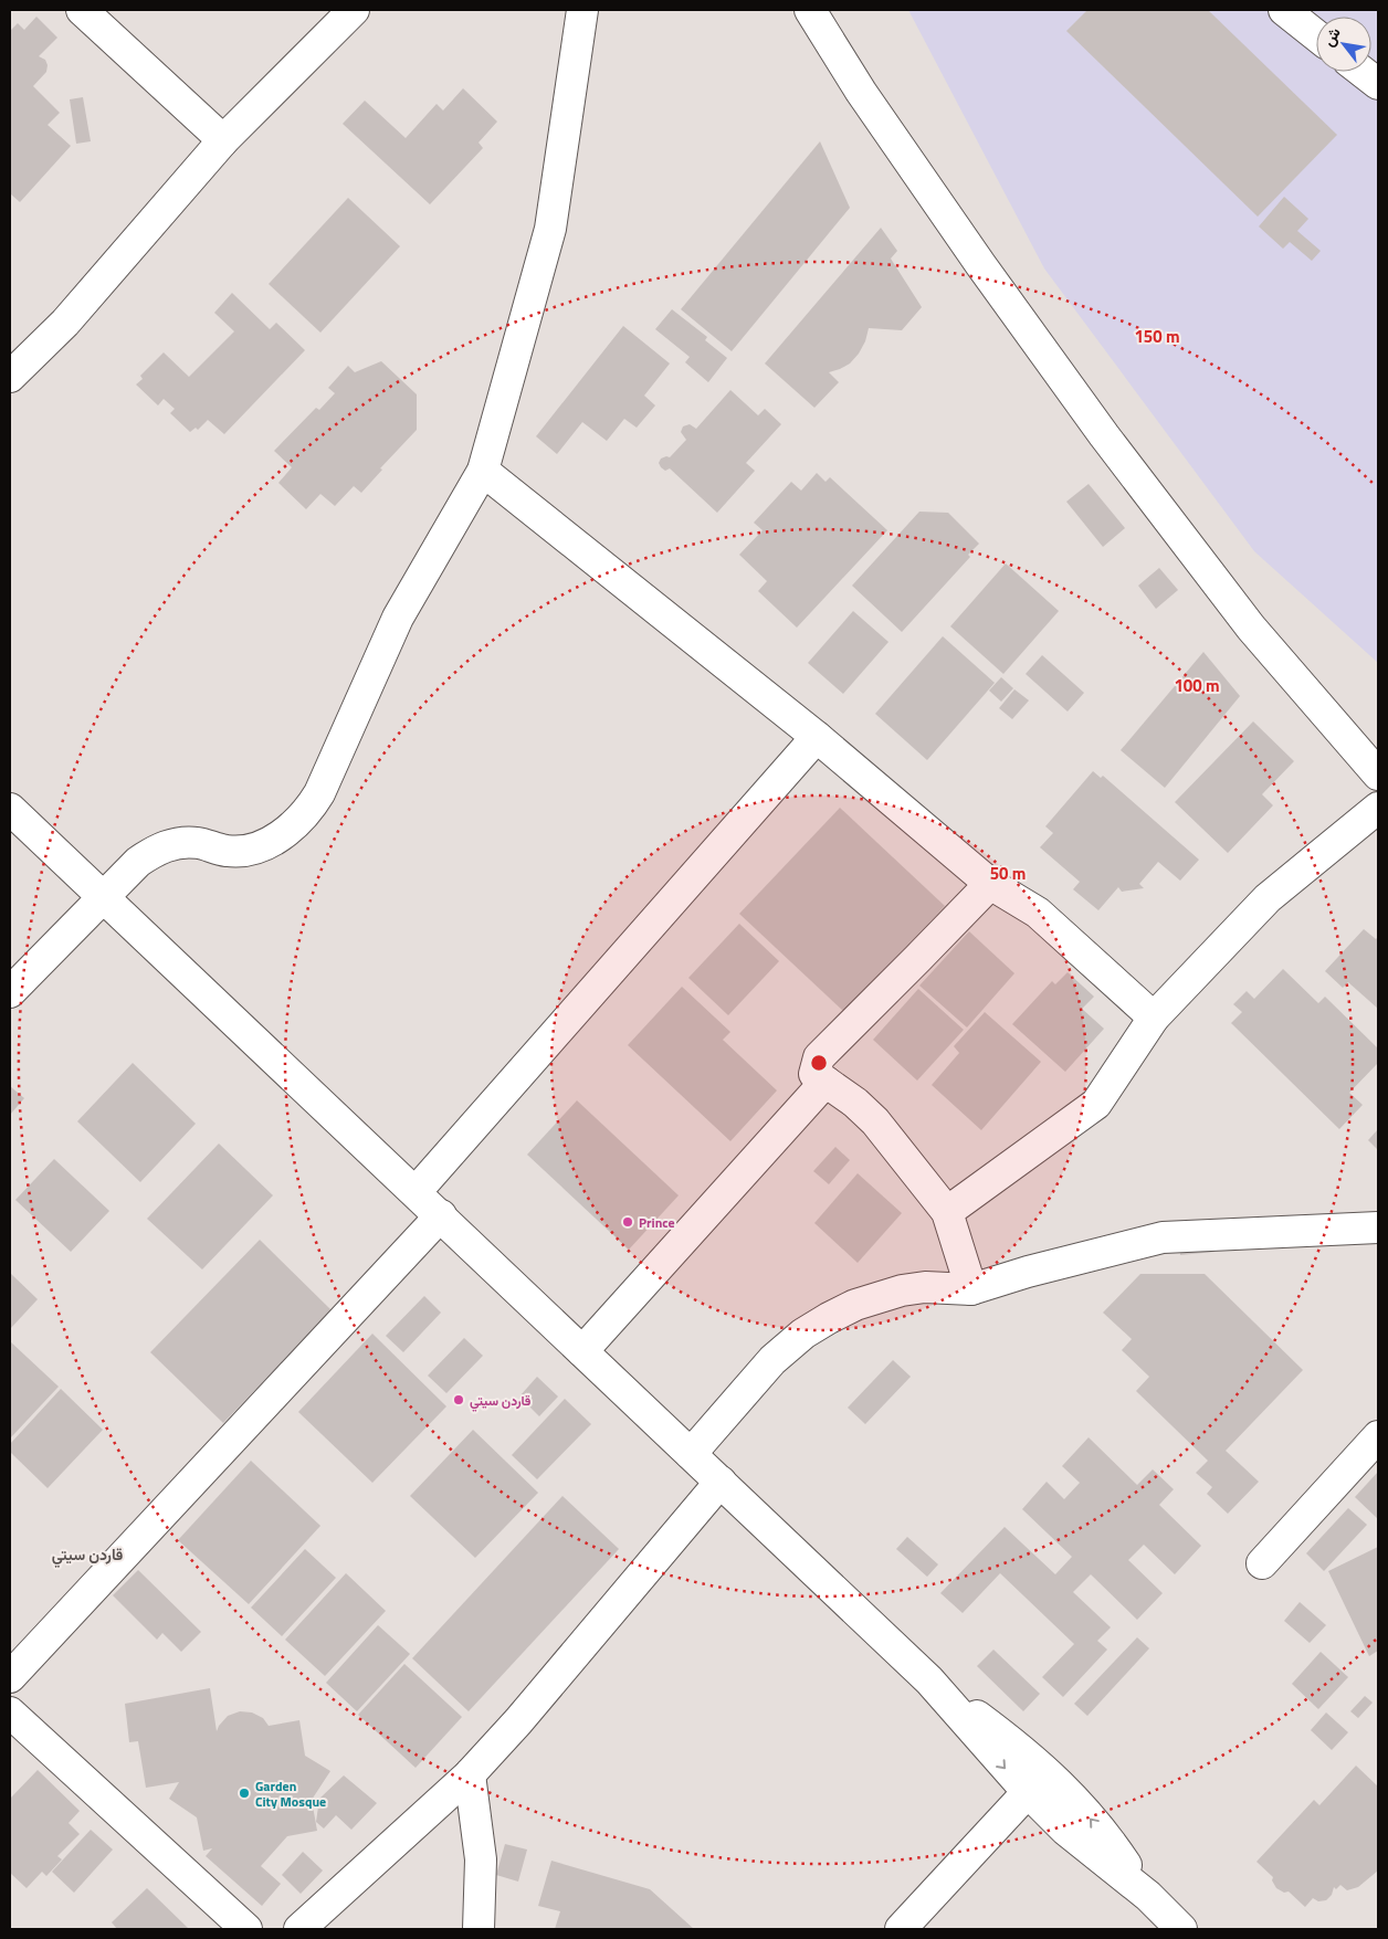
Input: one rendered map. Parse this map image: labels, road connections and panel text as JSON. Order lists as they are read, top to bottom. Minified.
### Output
{"districts":["قاردن سيتي"],"places":["Prince","قاردن سيتي","Garden City Mosque"],"north":"top left","rings":["150 m","100 m","50 m"]}
